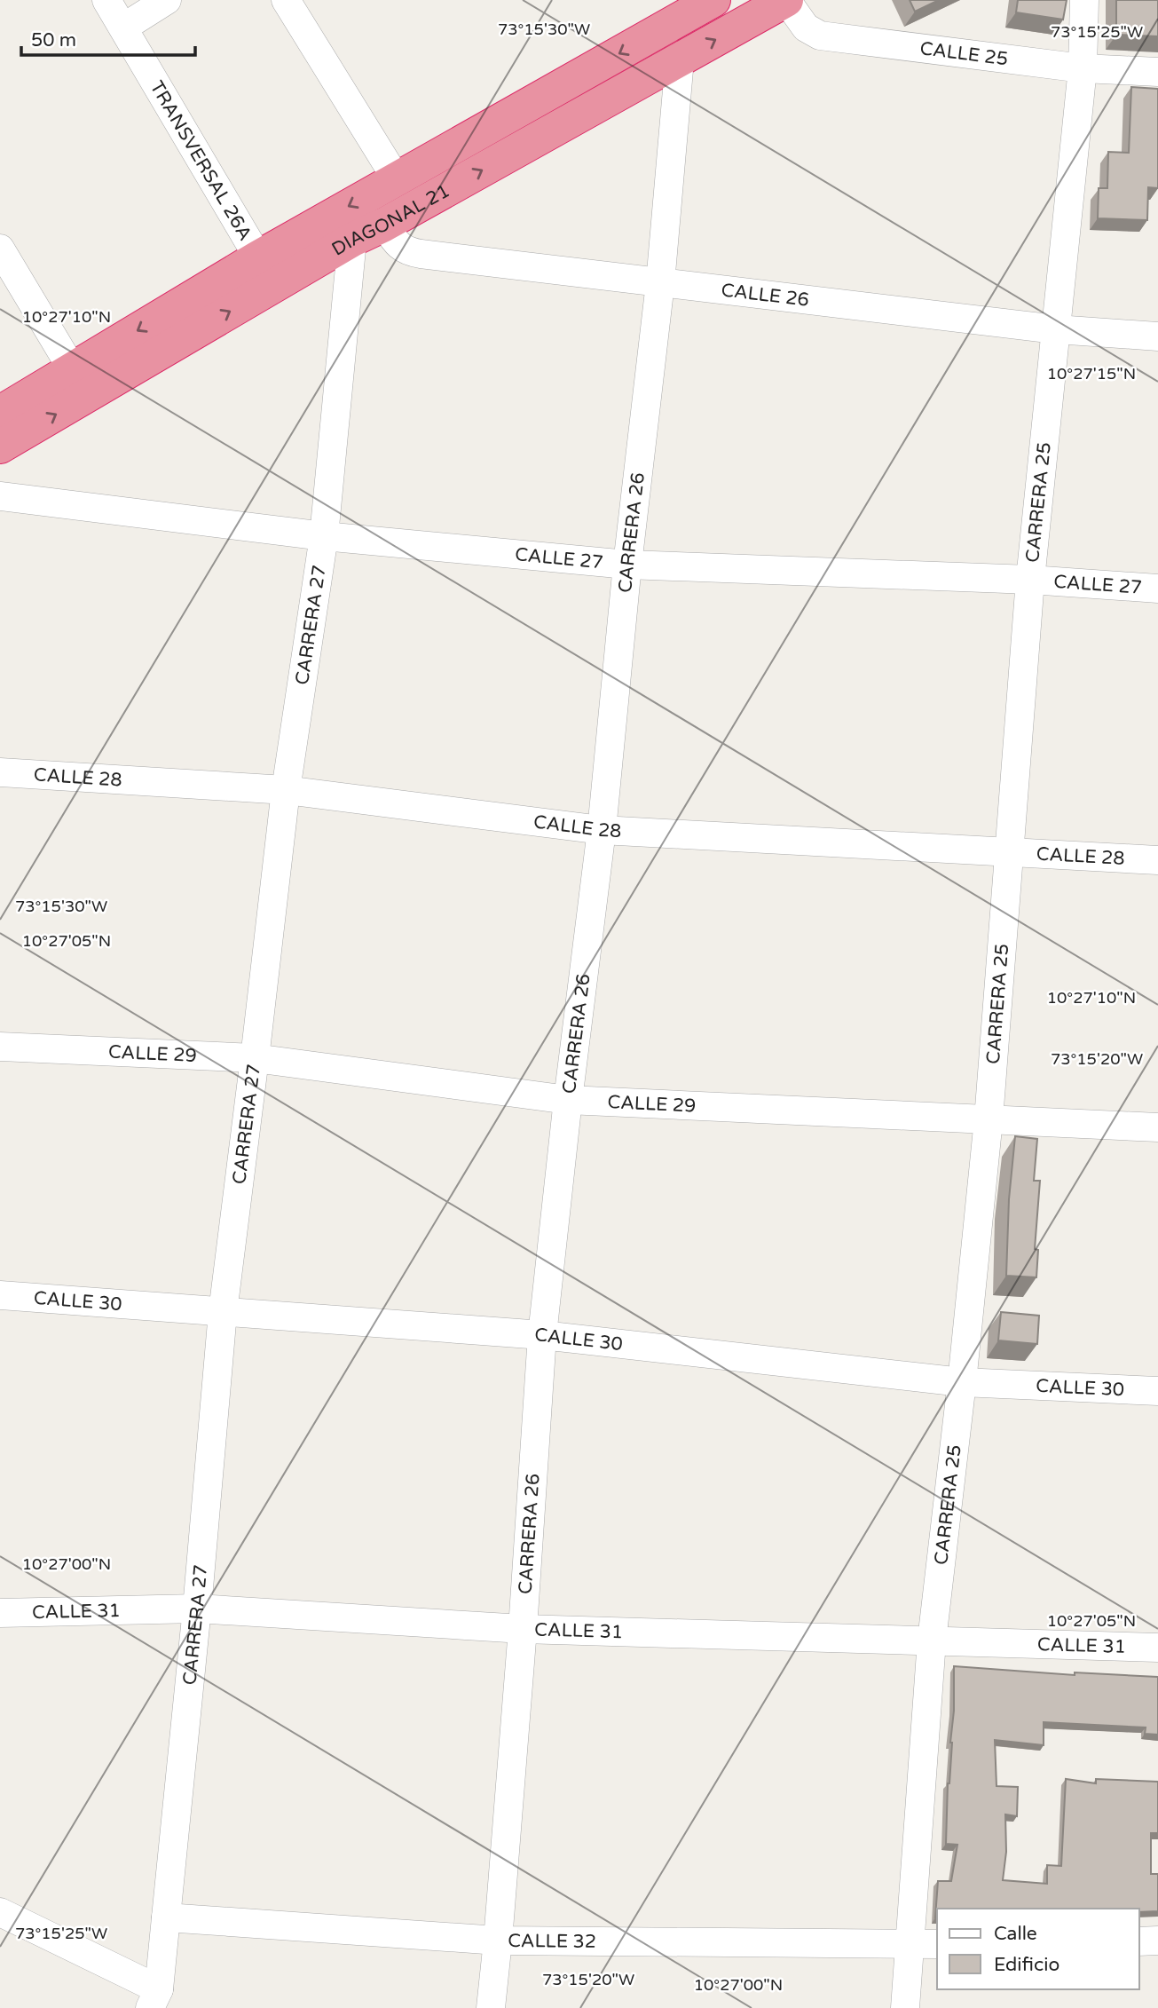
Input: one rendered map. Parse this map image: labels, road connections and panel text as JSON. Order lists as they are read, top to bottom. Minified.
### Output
{"streets":{"highway":["DIAGONAL 21"],"street":["CALLE 25","TRANSVERSAL 26A","CALLE 26","CARRERA 25","CARRERA 26","CALLE 27","CARRERA 27","CALLE 28","CALLE 29","CALLE 30","CALLE 31","CALLE 32"]},"crossings":[["CALLE 25","DIAGONAL 21"],["CALLE 25","CARRERA 25"],["TRANSVERSAL 26A","DIAGONAL 21"],["DIAGONAL 21","CALLE 26"],["DIAGONAL 21","CARRERA 26"],["DIAGONAL 21","CARRERA 27"],["CALLE 26","CARRERA 25"],["CALLE 26","CARRERA 26"],["CARRERA 25","CALLE 27"],["CARRERA 25","CALLE 28"],["CARRERA 25","CALLE 29"],["CARRERA 25","CALLE 30"],["CARRERA 25","CALLE 31"],["CARRERA 25","CALLE 32"],["CARRERA 26","CALLE 27"],["CARRERA 26","CALLE 28"],["CARRERA 26","CALLE 29"],["CARRERA 26","CALLE 30"],["CARRERA 26","CALLE 31"],["CARRERA 26","CALLE 32"],["CALLE 27","CARRERA 27"],["CARRERA 27","CALLE 28"],["CARRERA 27","CALLE 29"],["CARRERA 27","CALLE 30"],["CARRERA 27","CALLE 31"],["CARRERA 27","CALLE 32"]],"legend":["Calle","Edificio"],"scale_bar":"50 m","coordinates":["73°15'30\"W","73°15'25\"W","10°27'10\"N","10°27'15\"N","10°27'05\"N","73°15'20\"W","10°27'00\"N"]}
